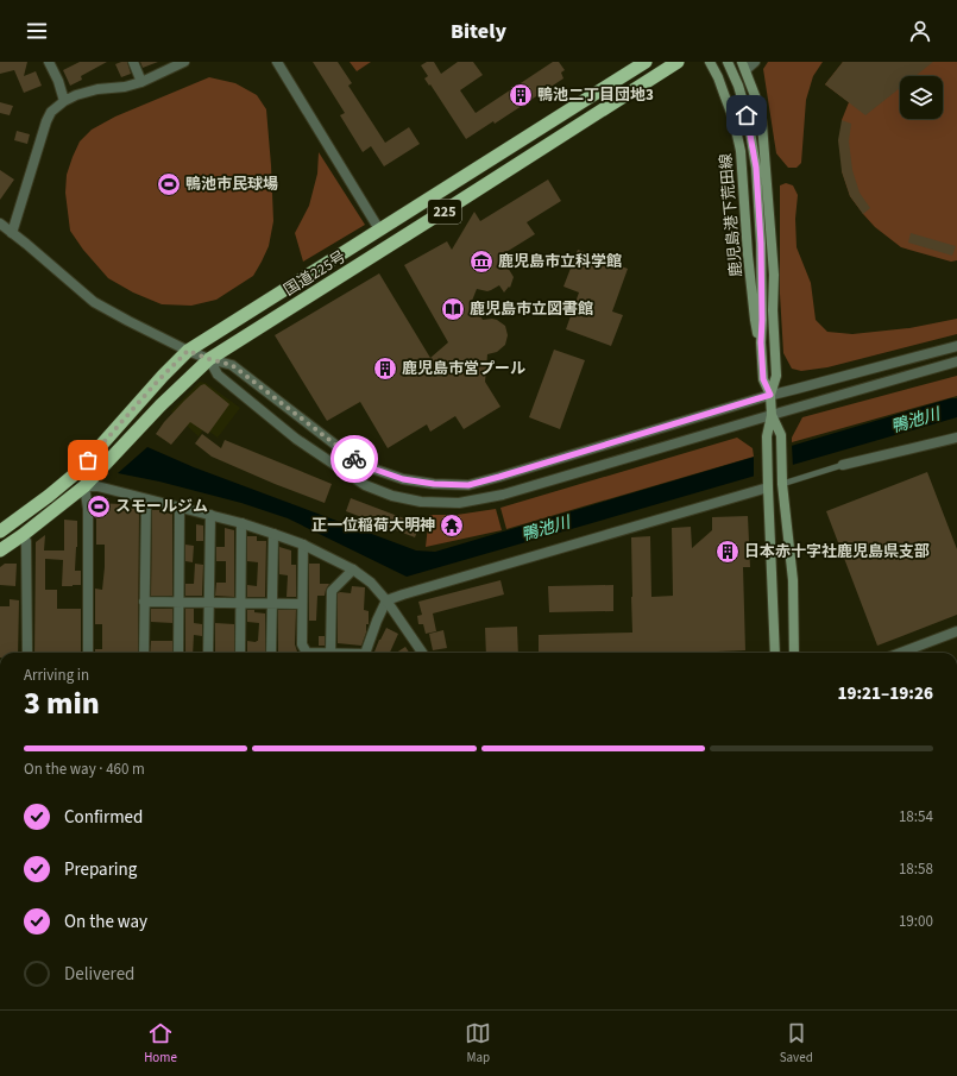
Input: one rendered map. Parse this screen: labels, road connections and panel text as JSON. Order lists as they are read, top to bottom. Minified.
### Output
{"streets":{"highway":["225","国道225号"],"main road":["鹿児島港下荒田線"]},"water":["鴨池川"],"places":{"building":["鴨池二丁目団地3","鹿児島市営プール","日本赤十字社鹿児島県支部"],"sports":["鴨池市民球場","スモールジム"],"museum":["鹿児島市立科学館"],"library":["鹿児島市立図書館"],"temple":["正一位稲荷大明神"]},"page":{"header":"Bitely","heading":["3 min","Arriving in","19:21–19:26"],"bar":"On the way · 460 m","list":[["Confirmed","18:54"],["Preparing","18:58"],["On the way","19:00"],"Delivered"],"tabs":["Home","Map","Saved"]}}
